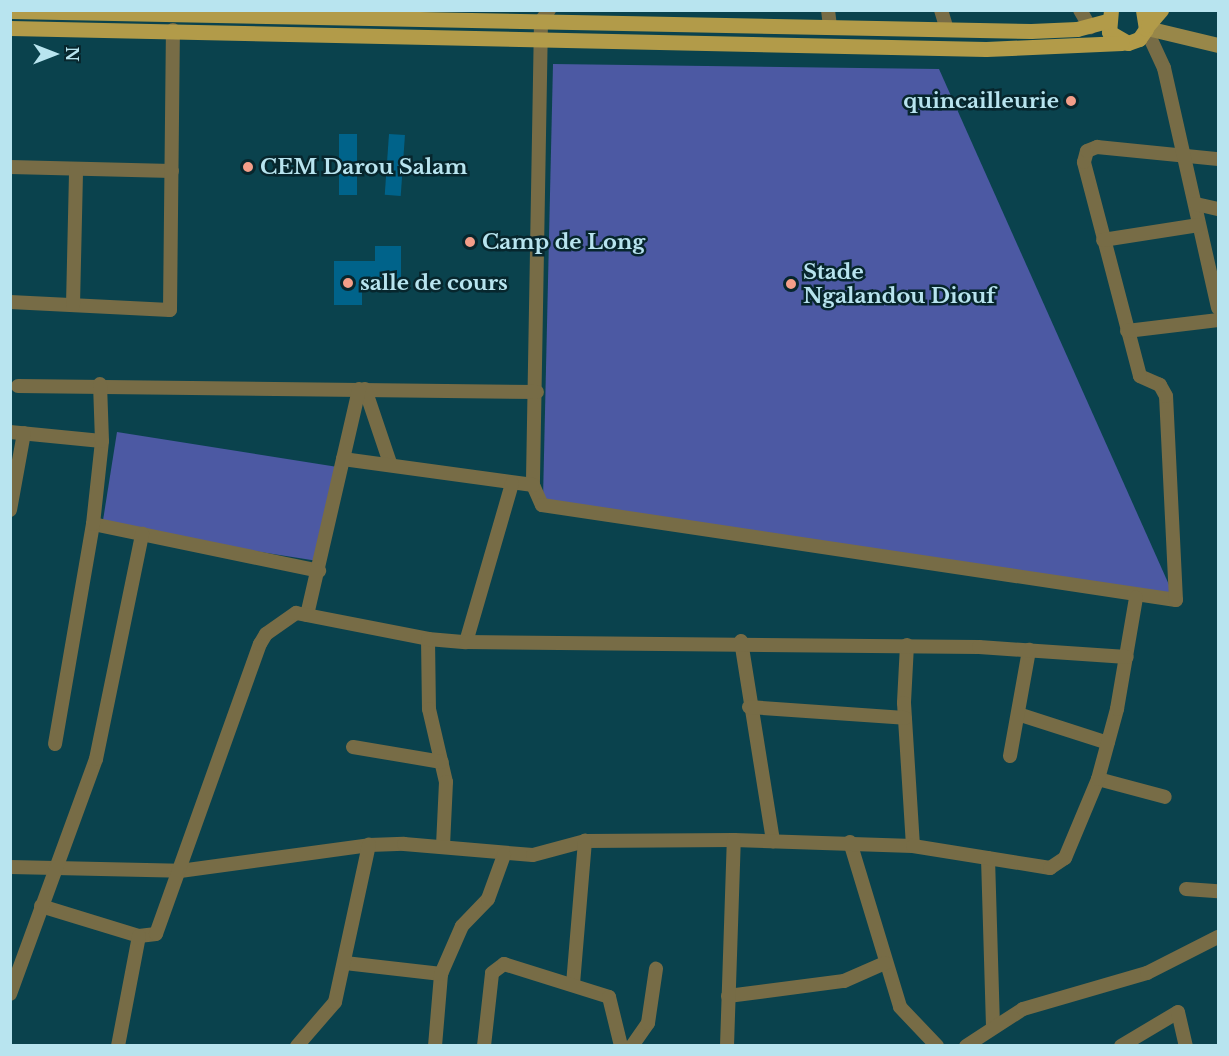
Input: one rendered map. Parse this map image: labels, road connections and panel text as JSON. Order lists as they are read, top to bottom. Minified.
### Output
{"places":["quincailleurie","CEM Darou Salam","Camp de Long","salle de cours","Stade Ngalandou Diouf"],"north":"right"}
